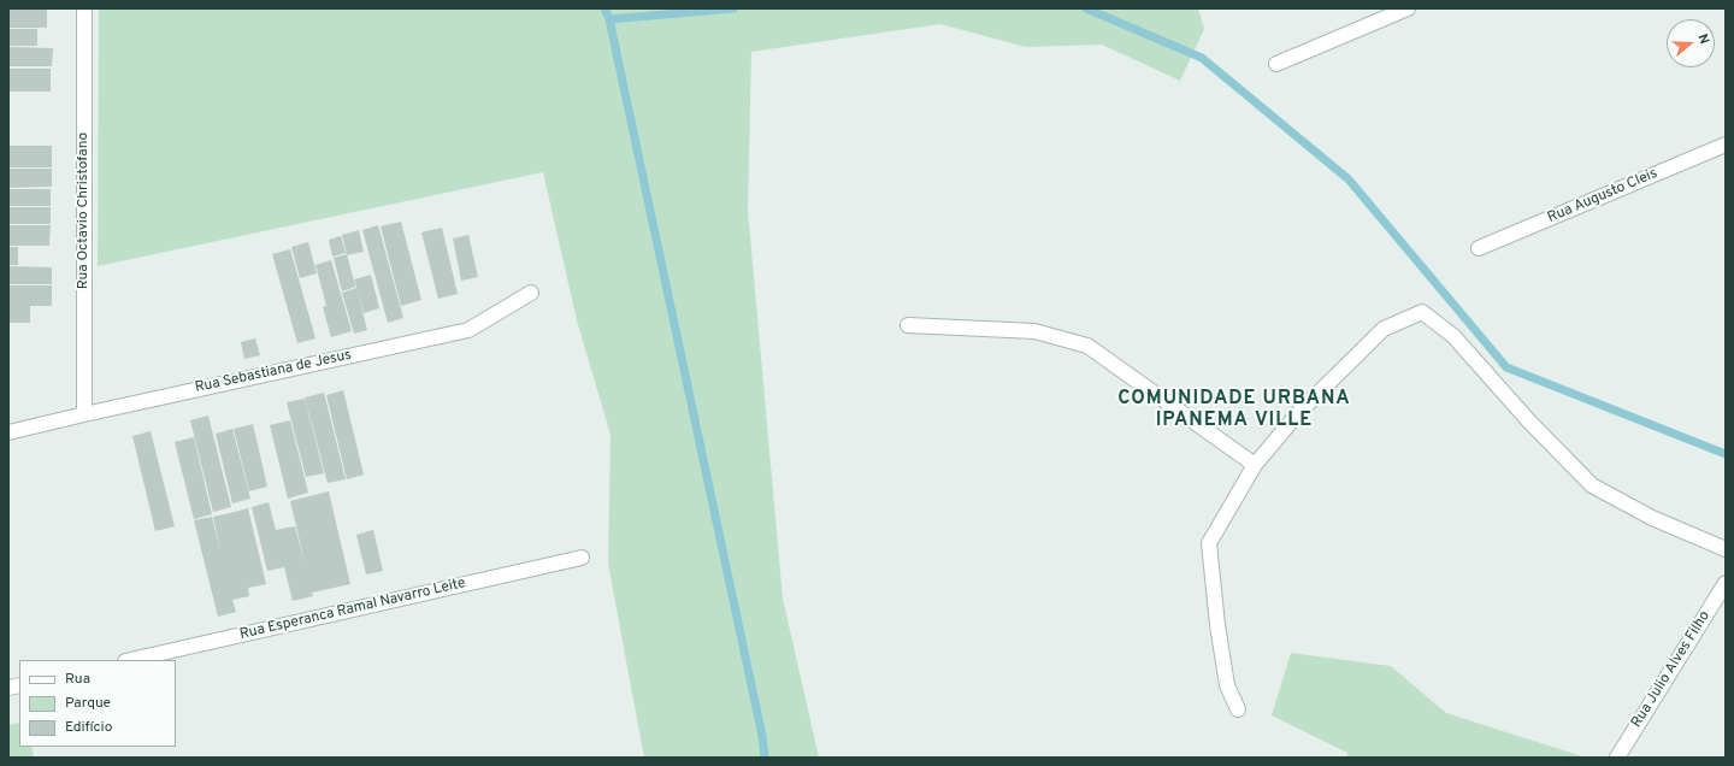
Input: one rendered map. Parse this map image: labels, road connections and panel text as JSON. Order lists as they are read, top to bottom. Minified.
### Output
{"streets":{"street":["Rua Augusto Cleis","Rua Octavio Christofano","Rua Sebastiana de Jesus","Rua Esperanca Ramal Navarro Leite","Rua Julio Alves Filho"]},"crossings":[["Rua Octavio Christofano","Rua Sebastiana de Jesus"]],"districts":["COMUNIDADE URBANA IPANEMA VILLE"],"legend":["Rua","Parque","Edifício"],"north":"right"}
